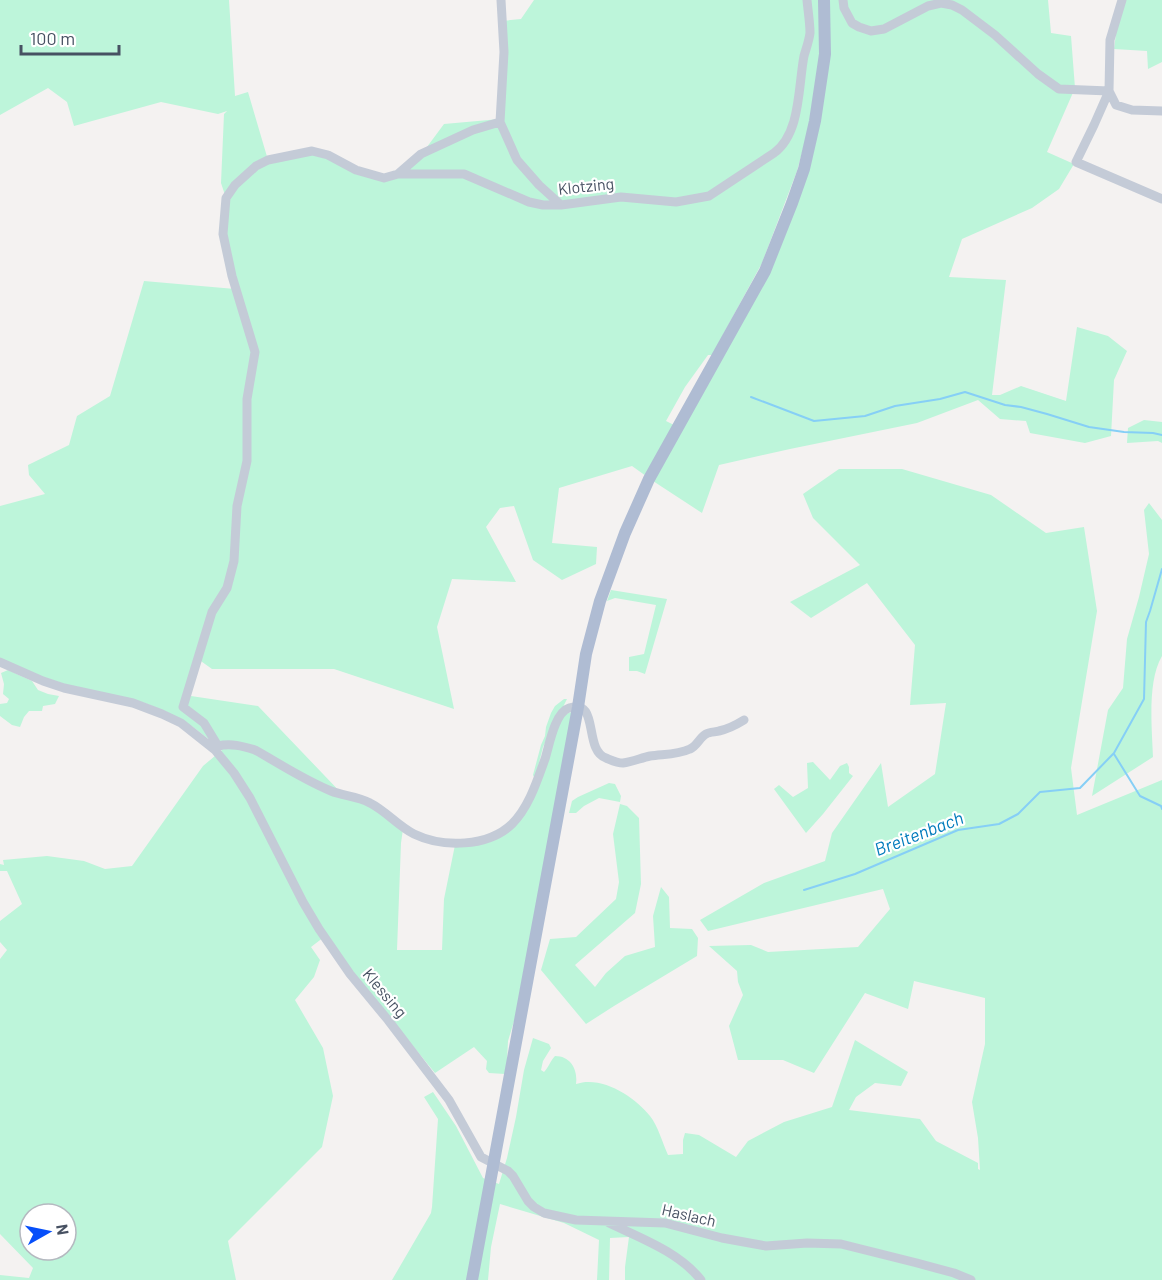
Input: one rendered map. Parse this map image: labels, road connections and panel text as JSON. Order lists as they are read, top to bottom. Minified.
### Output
{"streets":{"street":["Klotzing","Klessing","Haslach"]},"crossings":[["Klotzing","Klessing"],["Klessing","Haslach"]],"water":["Breitenbach"],"scale_bar":"100 m","north":"right"}
